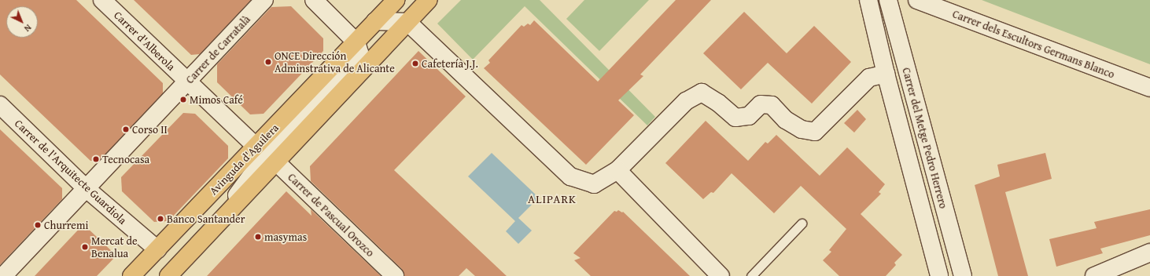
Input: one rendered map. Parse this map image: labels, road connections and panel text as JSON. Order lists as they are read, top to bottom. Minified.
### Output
{"streets":{"main road":["Avinguda d'Aguilera"],"street":["Carrer d'Alberola","Carrer dels Escultors Germans Blanco","Carrer de Carratalà","Carrer del Metge Pedro Herrero","Carrer de l'Arquitecte Guardiola","Carrer de Pascual Orozco"]},"crossings":[["Carrer d'Alberola","Carrer de Carratalà"],["Carrer d'Alberola","Avinguda d'Aguilera"],["Carrer d'Alberola","Carrer de Pascual Orozco"],["Carrer de Carratalà","Carrer de l'Arquitecte Guardiola"],["Carrer del Metge Pedro Herrero","Avinguda d'Aguilera"],["Avinguda d'Aguilera","Carrer de l'Arquitecte Guardiola"],["Avinguda d'Aguilera","Carrer de Pascual Orozco"]],"districts":["ALIPARK"],"places":["ONCE Dirección Adminstrativa de Alicante","Cafetería J.J.","Mimos Café","Corso II","Tecnocasa","Banco Santander","Churremi","masymas","Mercat de Benalua"],"north":"bottom right"}
